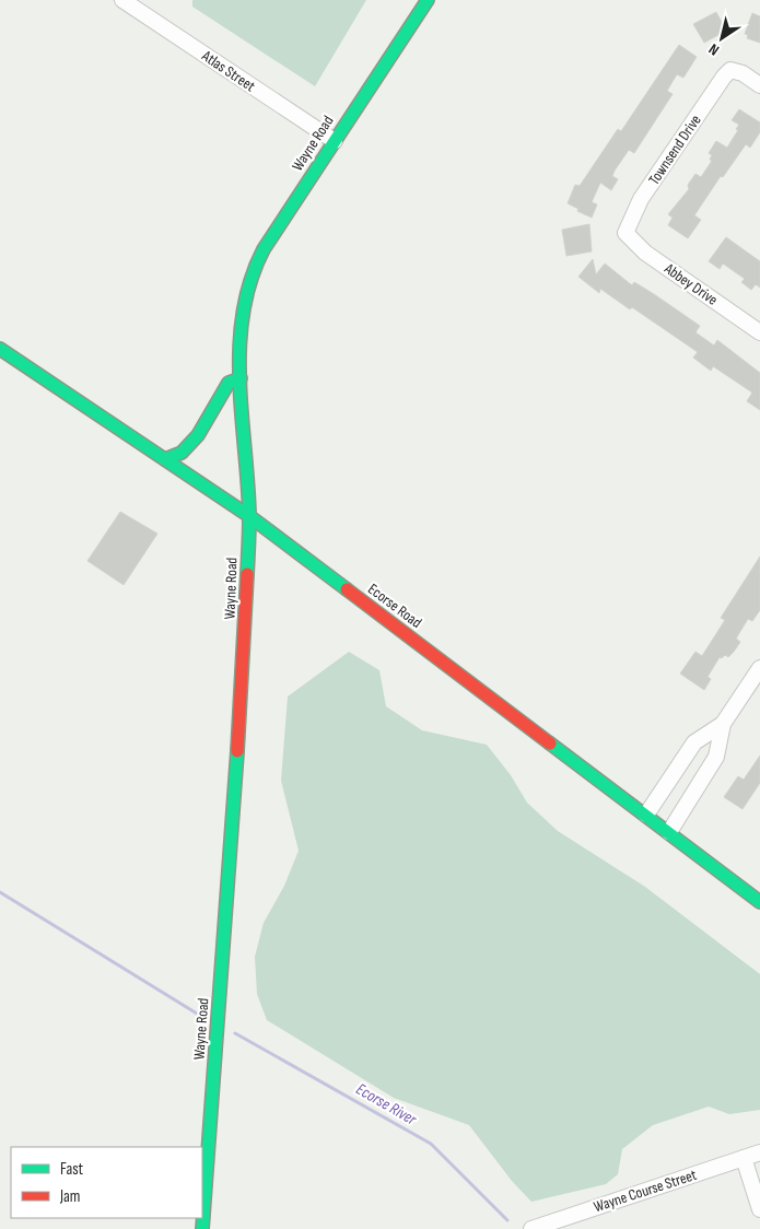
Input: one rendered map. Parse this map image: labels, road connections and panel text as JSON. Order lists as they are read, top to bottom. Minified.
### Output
{"streets":{"main road":["Wayne Road","Ecorse Road"],"street":["Atlas Street","Townsend Drive","Abbey Drive","Wayne Course Street"]},"crossings":[["Atlas Street","Wayne Road"],["Wayne Road","Ecorse Road"],["Townsend Drive","Abbey Drive"]],"water":["Ecorse River"],"legend":["Fast","Jam"],"north":"bottom left"}
